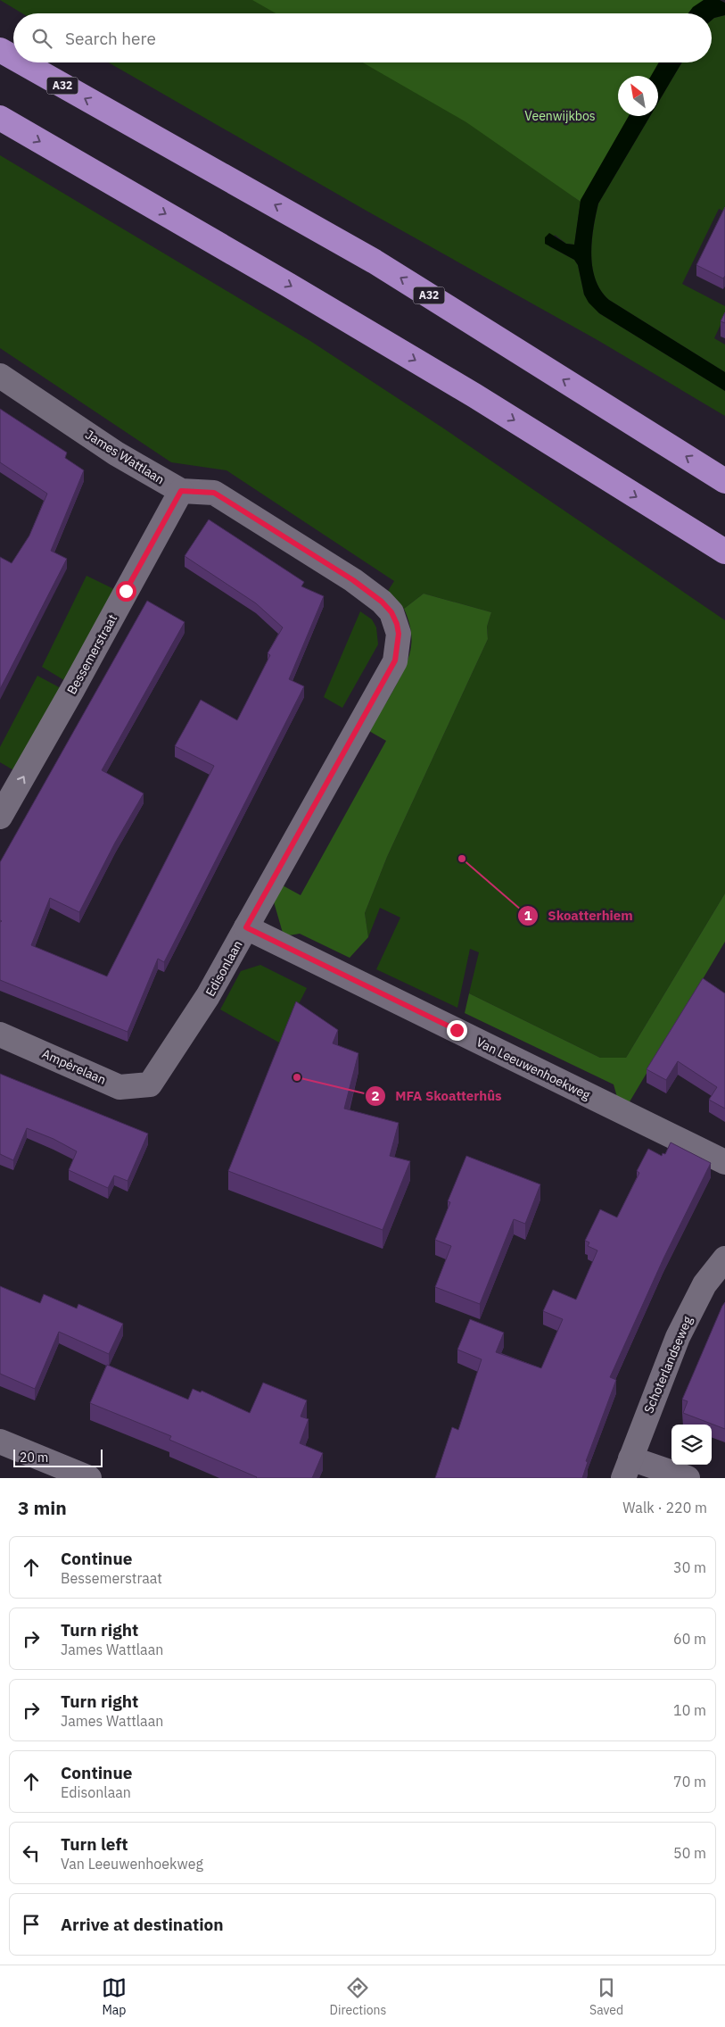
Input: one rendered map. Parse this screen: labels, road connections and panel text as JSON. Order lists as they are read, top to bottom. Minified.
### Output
{"streets":{"highway":["A32"],"street":["James Wattlaan","Bessemerstraat","Edisonlaan","Ampèrelaan","Van Leeuwenhoekweg","Schoterlandseweg"]},"crossings":[["James Wattlaan","Bessemerstraat"],["James Wattlaan","Edisonlaan"],["Edisonlaan","Ampèrelaan"],["Edisonlaan","Van Leeuwenhoekweg"]],"one_way":["Bessemerstraat"],"parks":["Veenwijkbos"],"places":["Skoatterhiem","MFA Skoatterhûs"],"scale_bar":"20 m","north":"top left","page":{"search":"Search here","scale":"20 m","heading":["3 min","Walk · 220 m"],"list":[["Continue","Bessemerstraat","30 m"],["Turn right","James Wattlaan","60 m"],["Turn right","James Wattlaan","10 m"],["Continue","Edisonlaan","70 m"],["Turn left","Van Leeuwenhoekweg","50 m"],"Arrive at destination"],"nav":["Map","Directions","Saved"]}}
